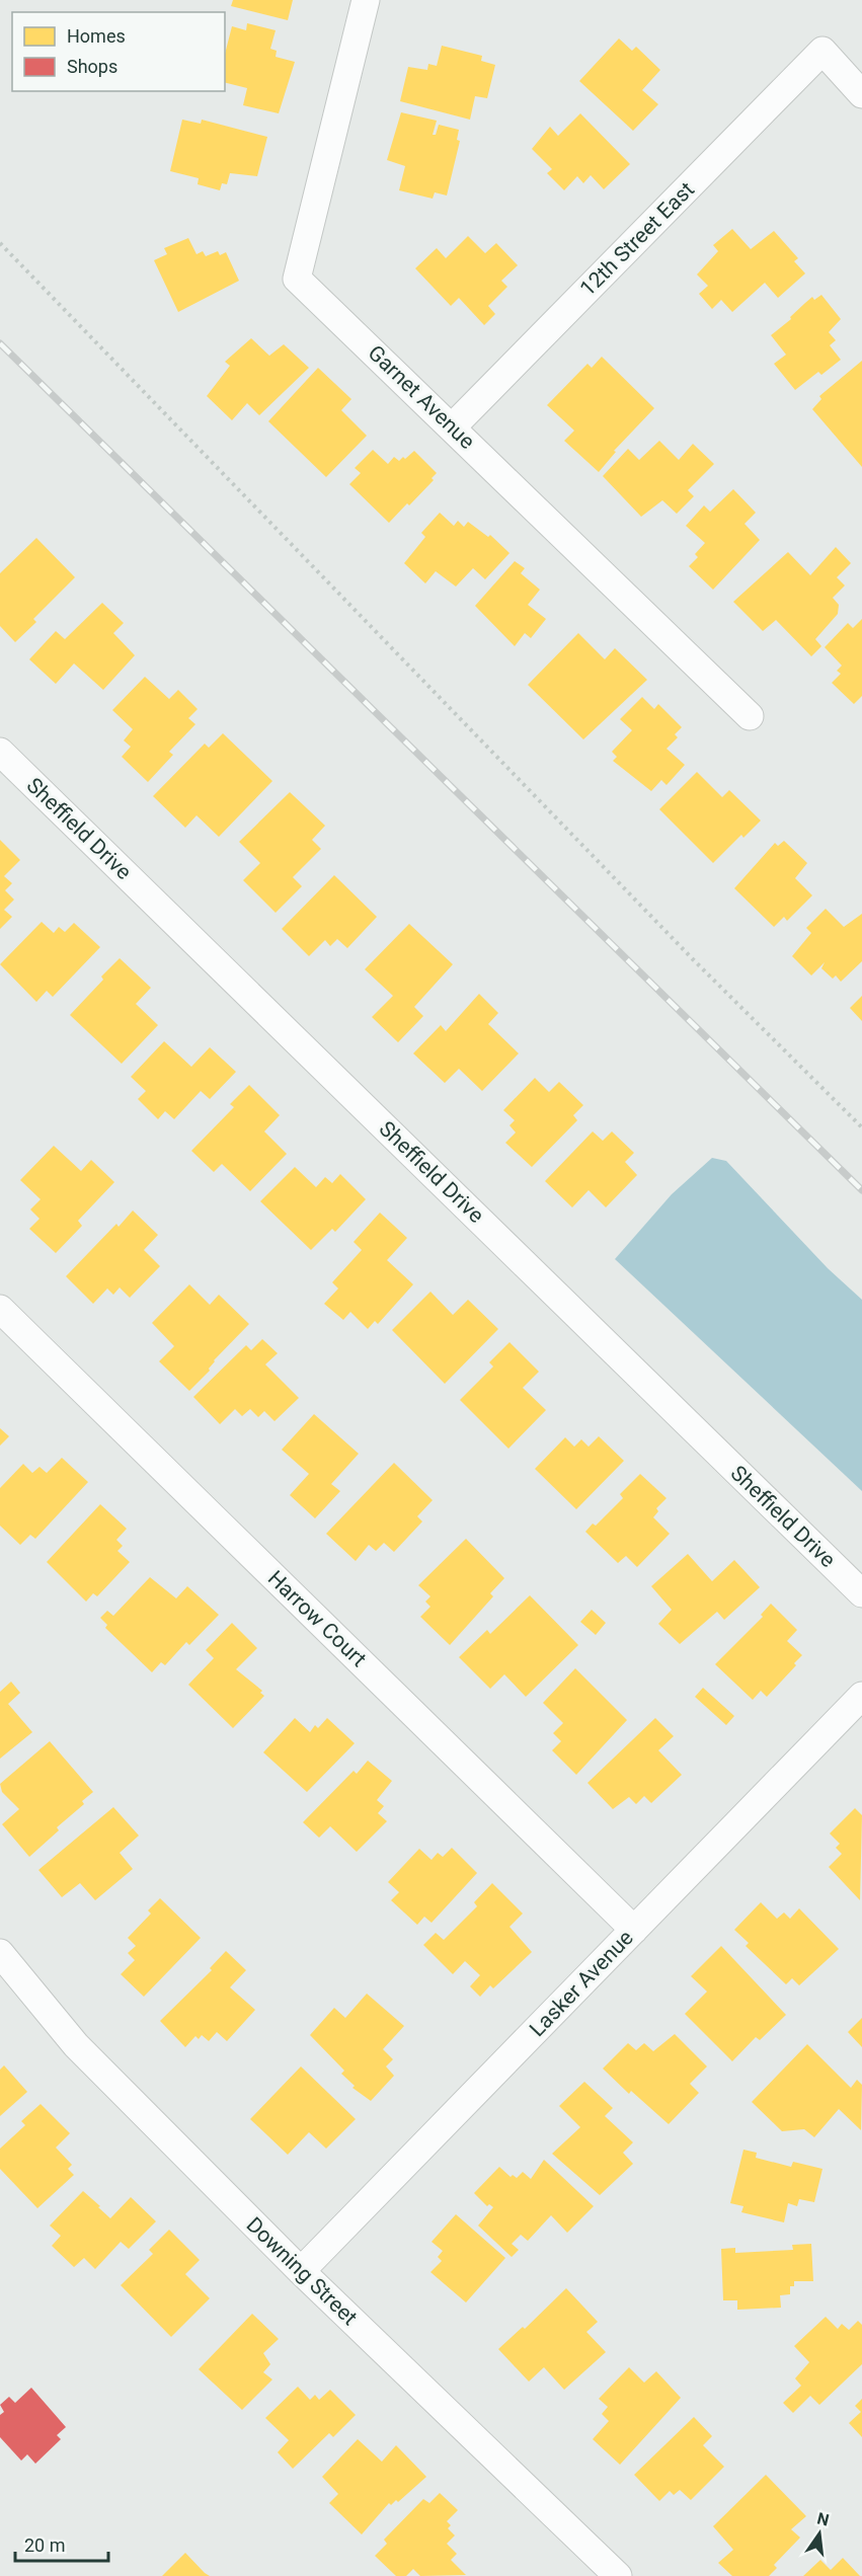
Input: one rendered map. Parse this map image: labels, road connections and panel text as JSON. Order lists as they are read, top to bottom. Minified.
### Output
{"streets":{"street":["12th Street East","Garnet Avenue","Sheffield Drive","Harrow Court","Lasker Avenue","Downing Street"]},"crossings":[["12th Street East","Garnet Avenue"],["Harrow Court","Lasker Avenue"],["Lasker Avenue","Downing Street"]],"legend":["Homes","Shops"],"scale_bar":"20 m","north":"top"}
